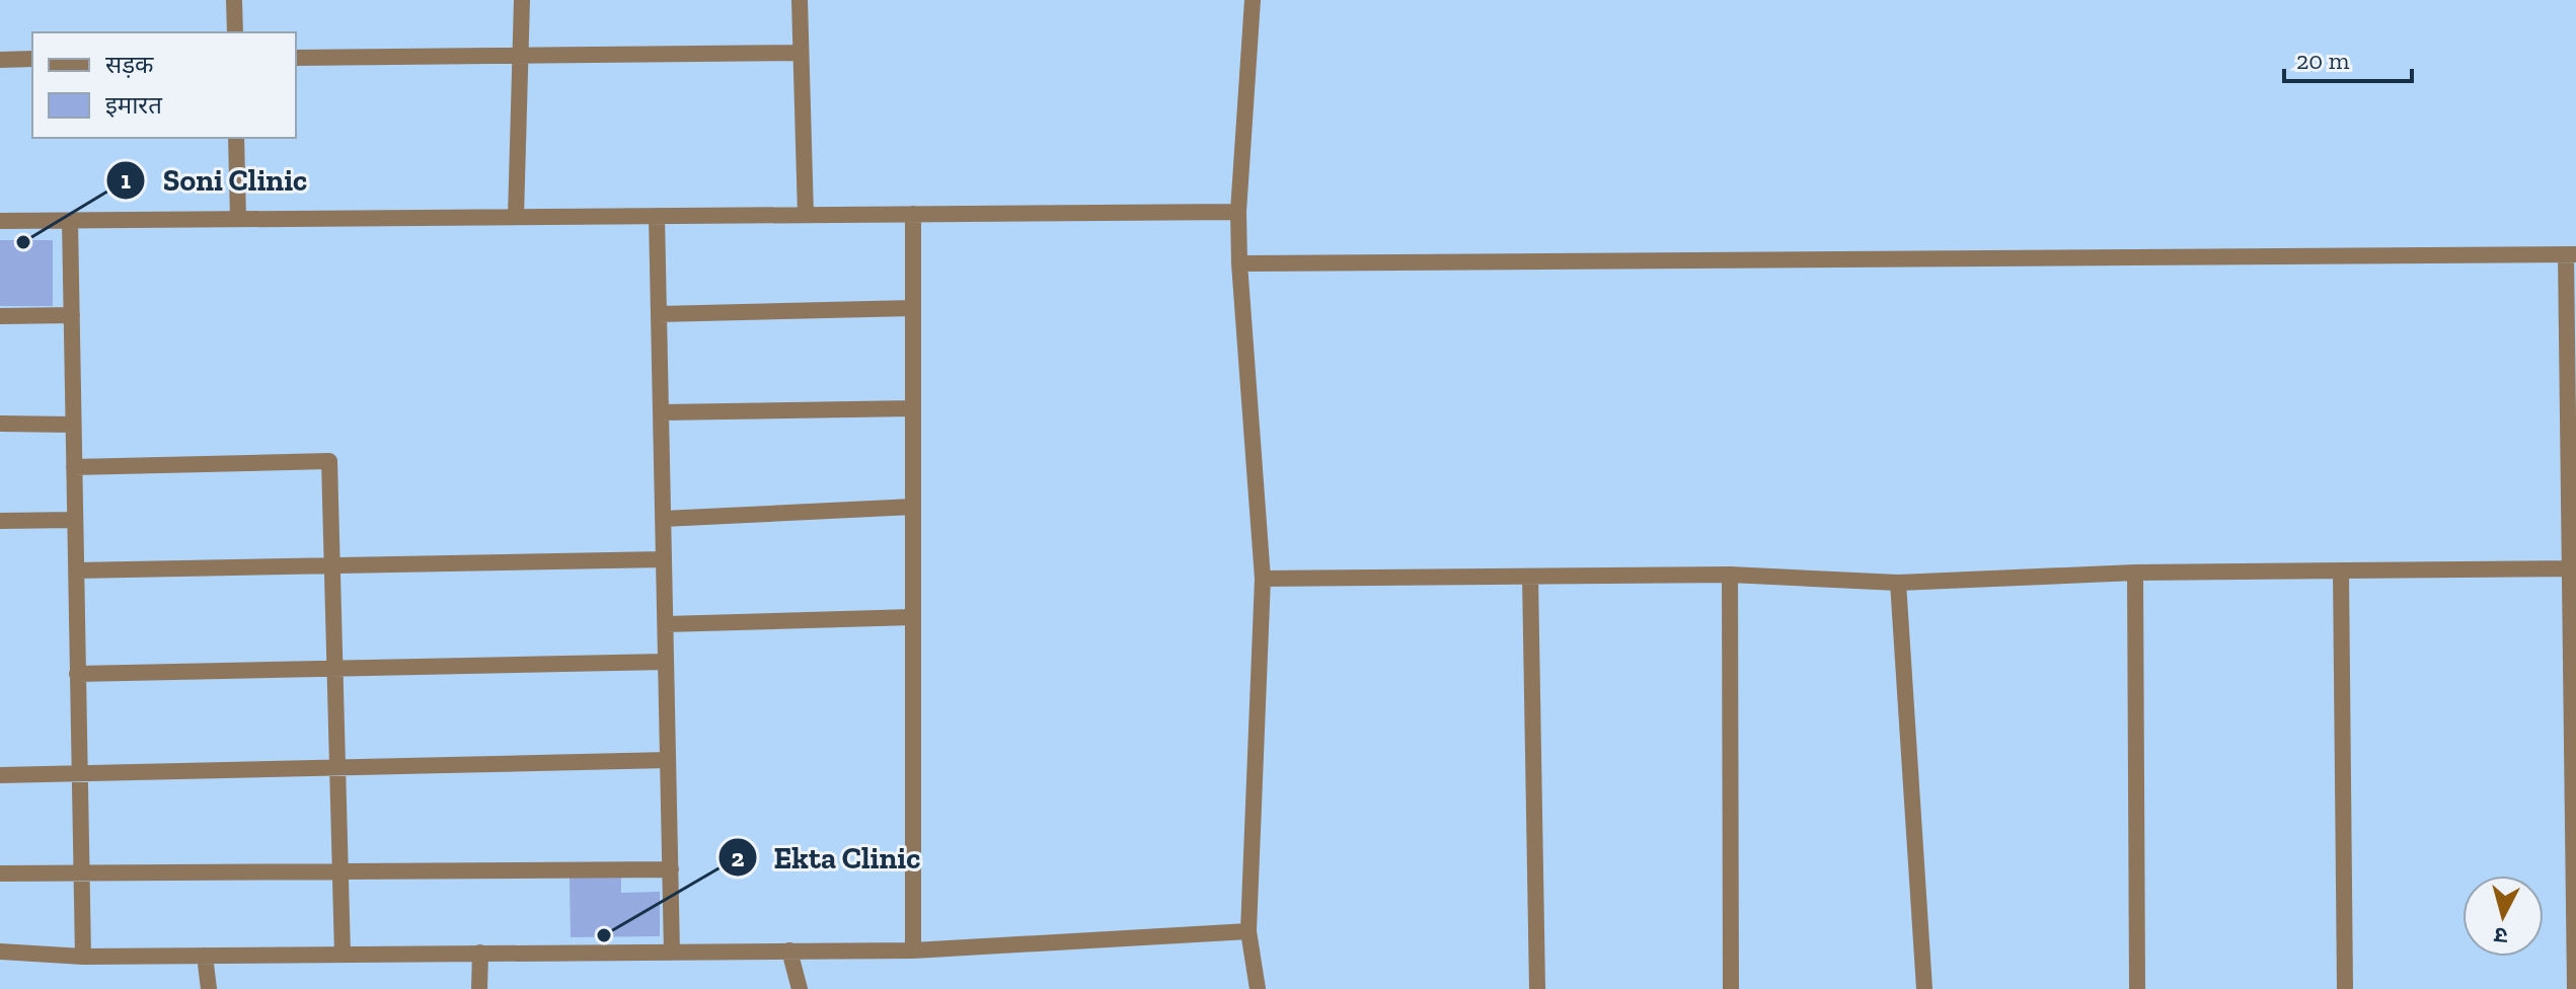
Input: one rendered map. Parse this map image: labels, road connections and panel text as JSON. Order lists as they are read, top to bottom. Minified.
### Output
{"places":["Soni Clinic","Ekta Clinic"],"legend":["सड़क","इमारत"],"scale_bar":"20 m","north":"bottom"}
